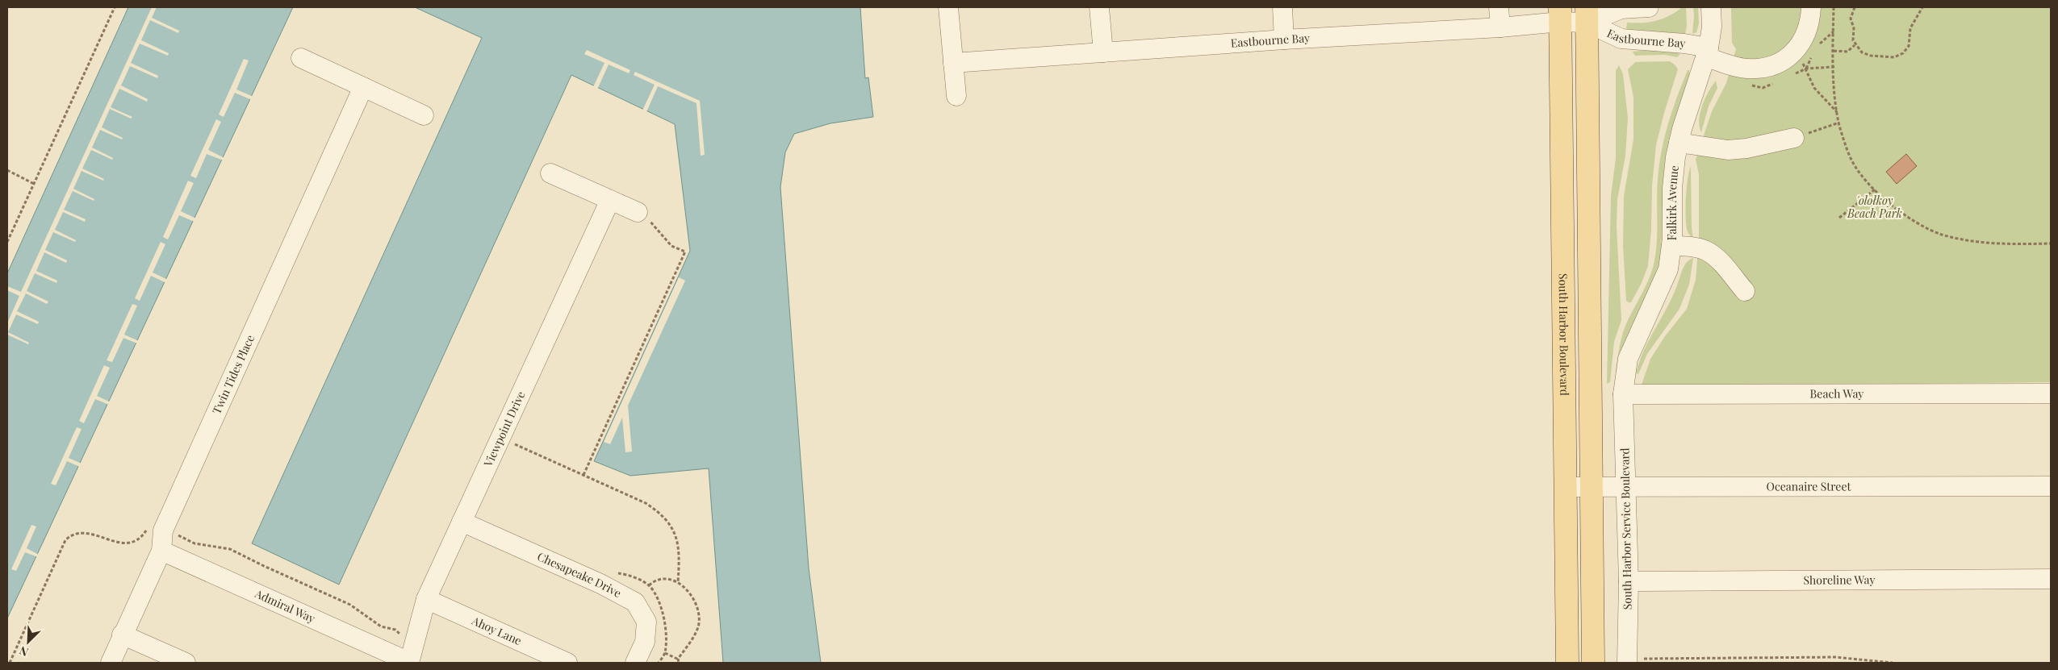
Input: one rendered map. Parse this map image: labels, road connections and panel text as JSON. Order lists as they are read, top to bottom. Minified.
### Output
{"streets":{"main road":["South Harbor Boulevard"],"street":["Eastbourne Bay","Falkirk Avenue","Twin Tides Place","Beach Way","Viewpoint Drive","Oceanaire Street","South Harbor Service Boulevard","Chesapeake Drive","Shoreline Way","Admiral Way","Ahoy Lane"]},"crossings":[["Eastbourne Bay","Falkirk Avenue"],["Eastbourne Bay","South Harbor Boulevard"],["Falkirk Avenue","Beach Way"],["Falkirk Avenue","South Harbor Service Boulevard"],["South Harbor Boulevard","Oceanaire Street"],["Twin Tides Place","Admiral Way"],["Beach Way","South Harbor Service Boulevard"],["Viewpoint Drive","Chesapeake Drive"],["Viewpoint Drive","Admiral Way"],["Viewpoint Drive","Ahoy Lane"],["Oceanaire Street","South Harbor Service Boulevard"],["South Harbor Service Boulevard","Shoreline Way"]],"parks":["'olołkoy Beach Park"],"north":"bottom left"}
